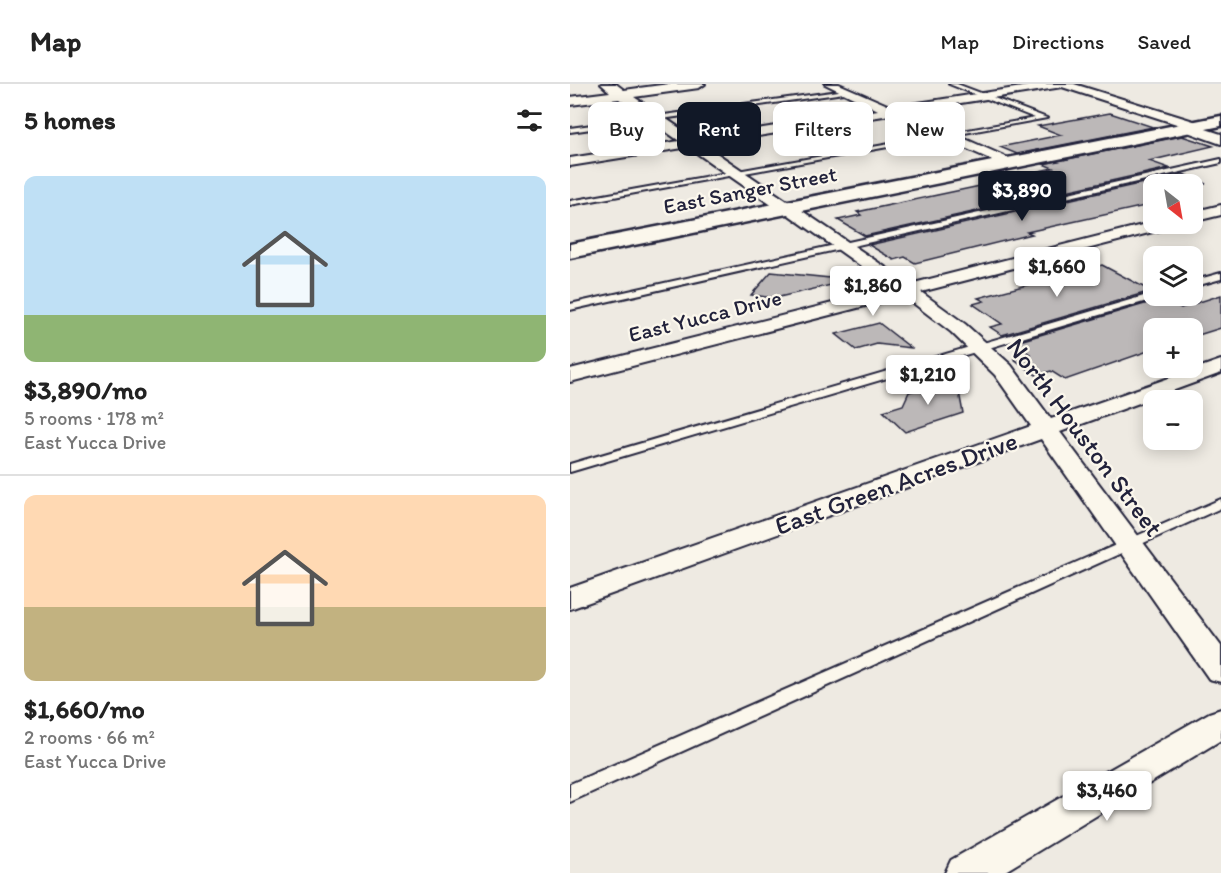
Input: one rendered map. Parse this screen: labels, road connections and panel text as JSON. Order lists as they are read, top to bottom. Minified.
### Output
{"streets":{"main road":["East Sanger Street"],"street":["East Yucca Drive","North Houston Street","East Green Acres Drive"]},"crossings":[["East Sanger Street","North Houston Street"],["East Yucca Drive","North Houston Street"],["North Houston Street","East Green Acres Drive"]],"north":"bottom right","page":{"header":"Map","nav":["Map","Directions","Saved"],"heading":"5 homes","chip":["Buy","Rent","Filters","New"],"list":[{"name":"$3,890/mo","note":"5 rooms · 178 m² · East Yucca Drive"},{"name":"$1,660/mo","note":"2 rooms · 66 m² · East Yucca Drive"}],"price":["$3,890","$1,660","$1,860","$1,210","$3,460"],"map_buttons":["+","−"]}}
